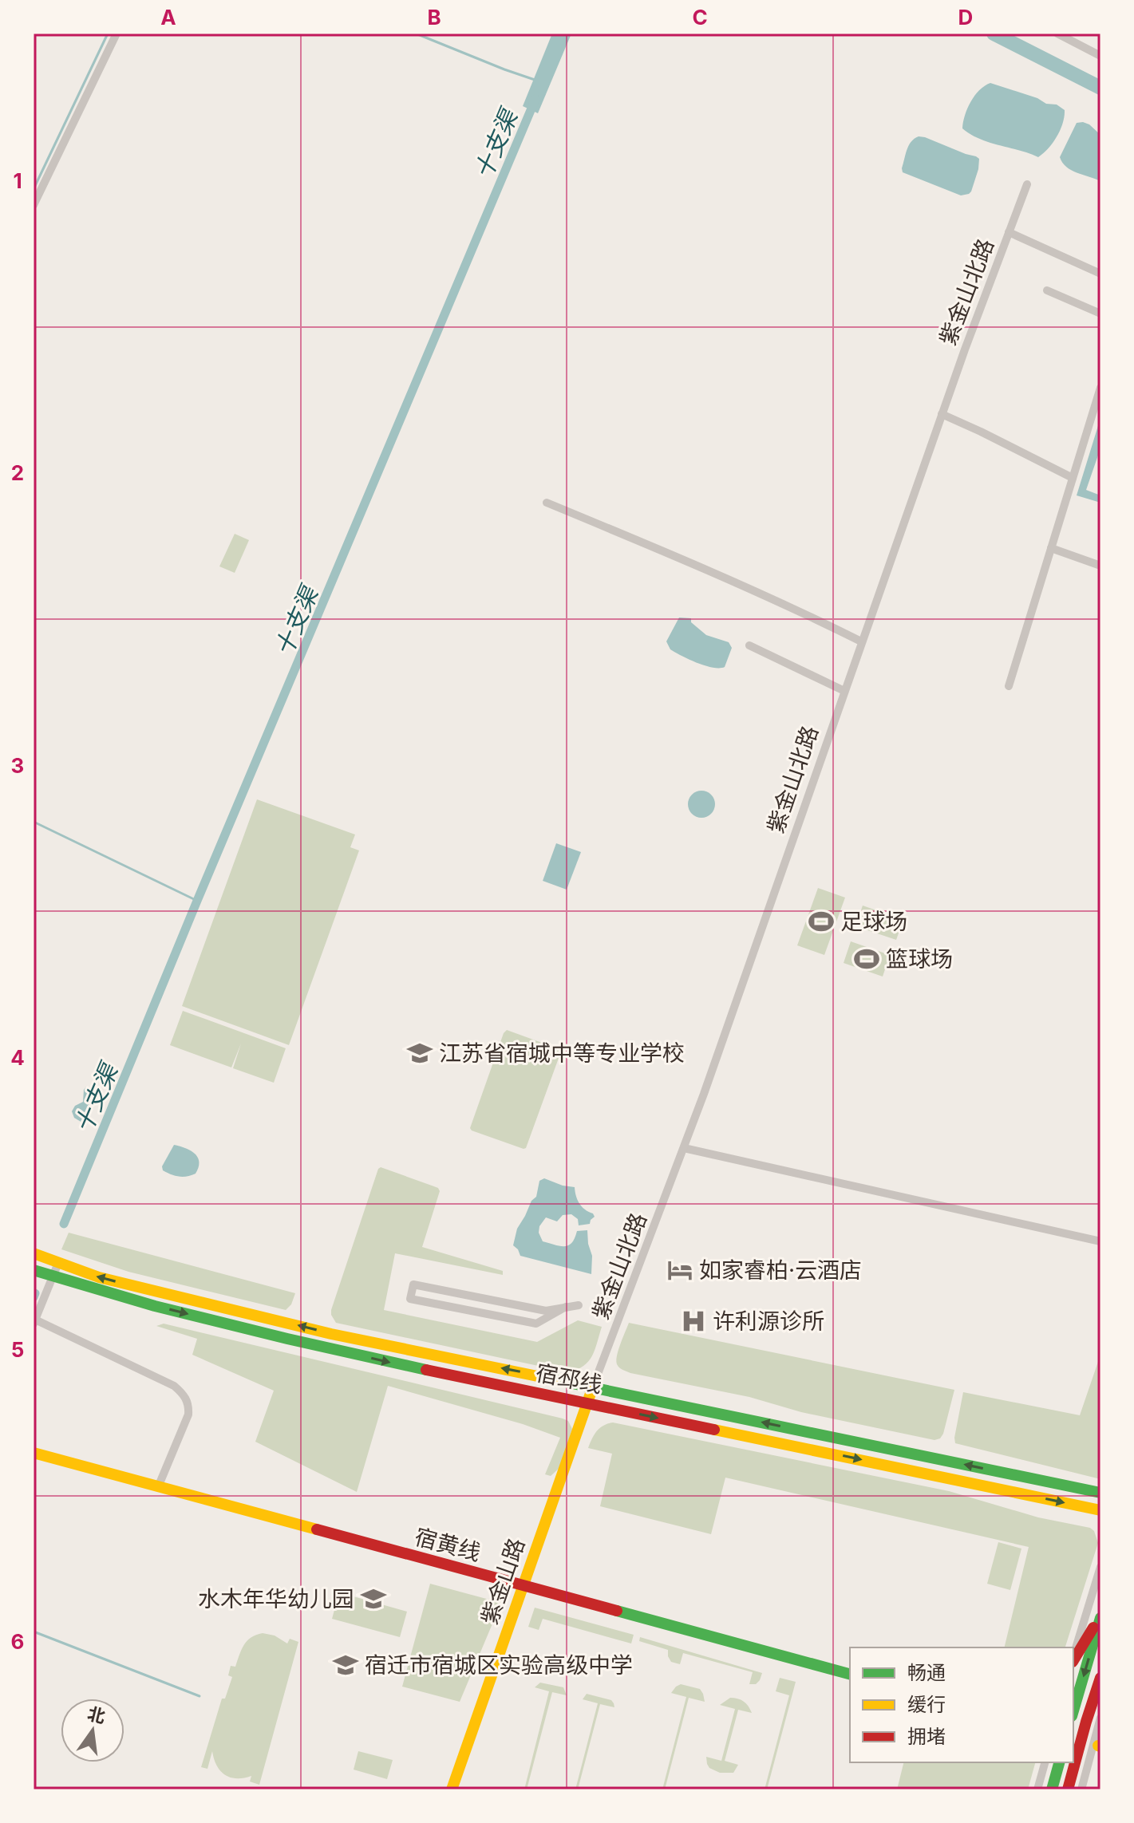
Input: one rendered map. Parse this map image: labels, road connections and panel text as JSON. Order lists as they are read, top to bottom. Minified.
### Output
{"streets":{"main road":["宿邳线","宿黄线","紫金山路"],"street":["紫金山北路"]},"crossings":[["紫金山北路","宿邳线"],["紫金山北路","紫金山路"],["宿邳线","紫金山路"],["宿黄线","紫金山路"]],"water":["十支渠"],"places":{"sports":["足球场","篮球场"],"school or university":["江苏省宿城中等专业学校","水木年华幼儿园","宿迁市宿城区实验高级中学"],"hotel":["如家睿柏·云酒店"],"hospital":["许利源诊所"]},"legend":["畅通","缓行","拥堵"],"north":"top","grid":{"columns":["A","B","C","D"],"rows":["1","2","3","4","5","6"]}}
